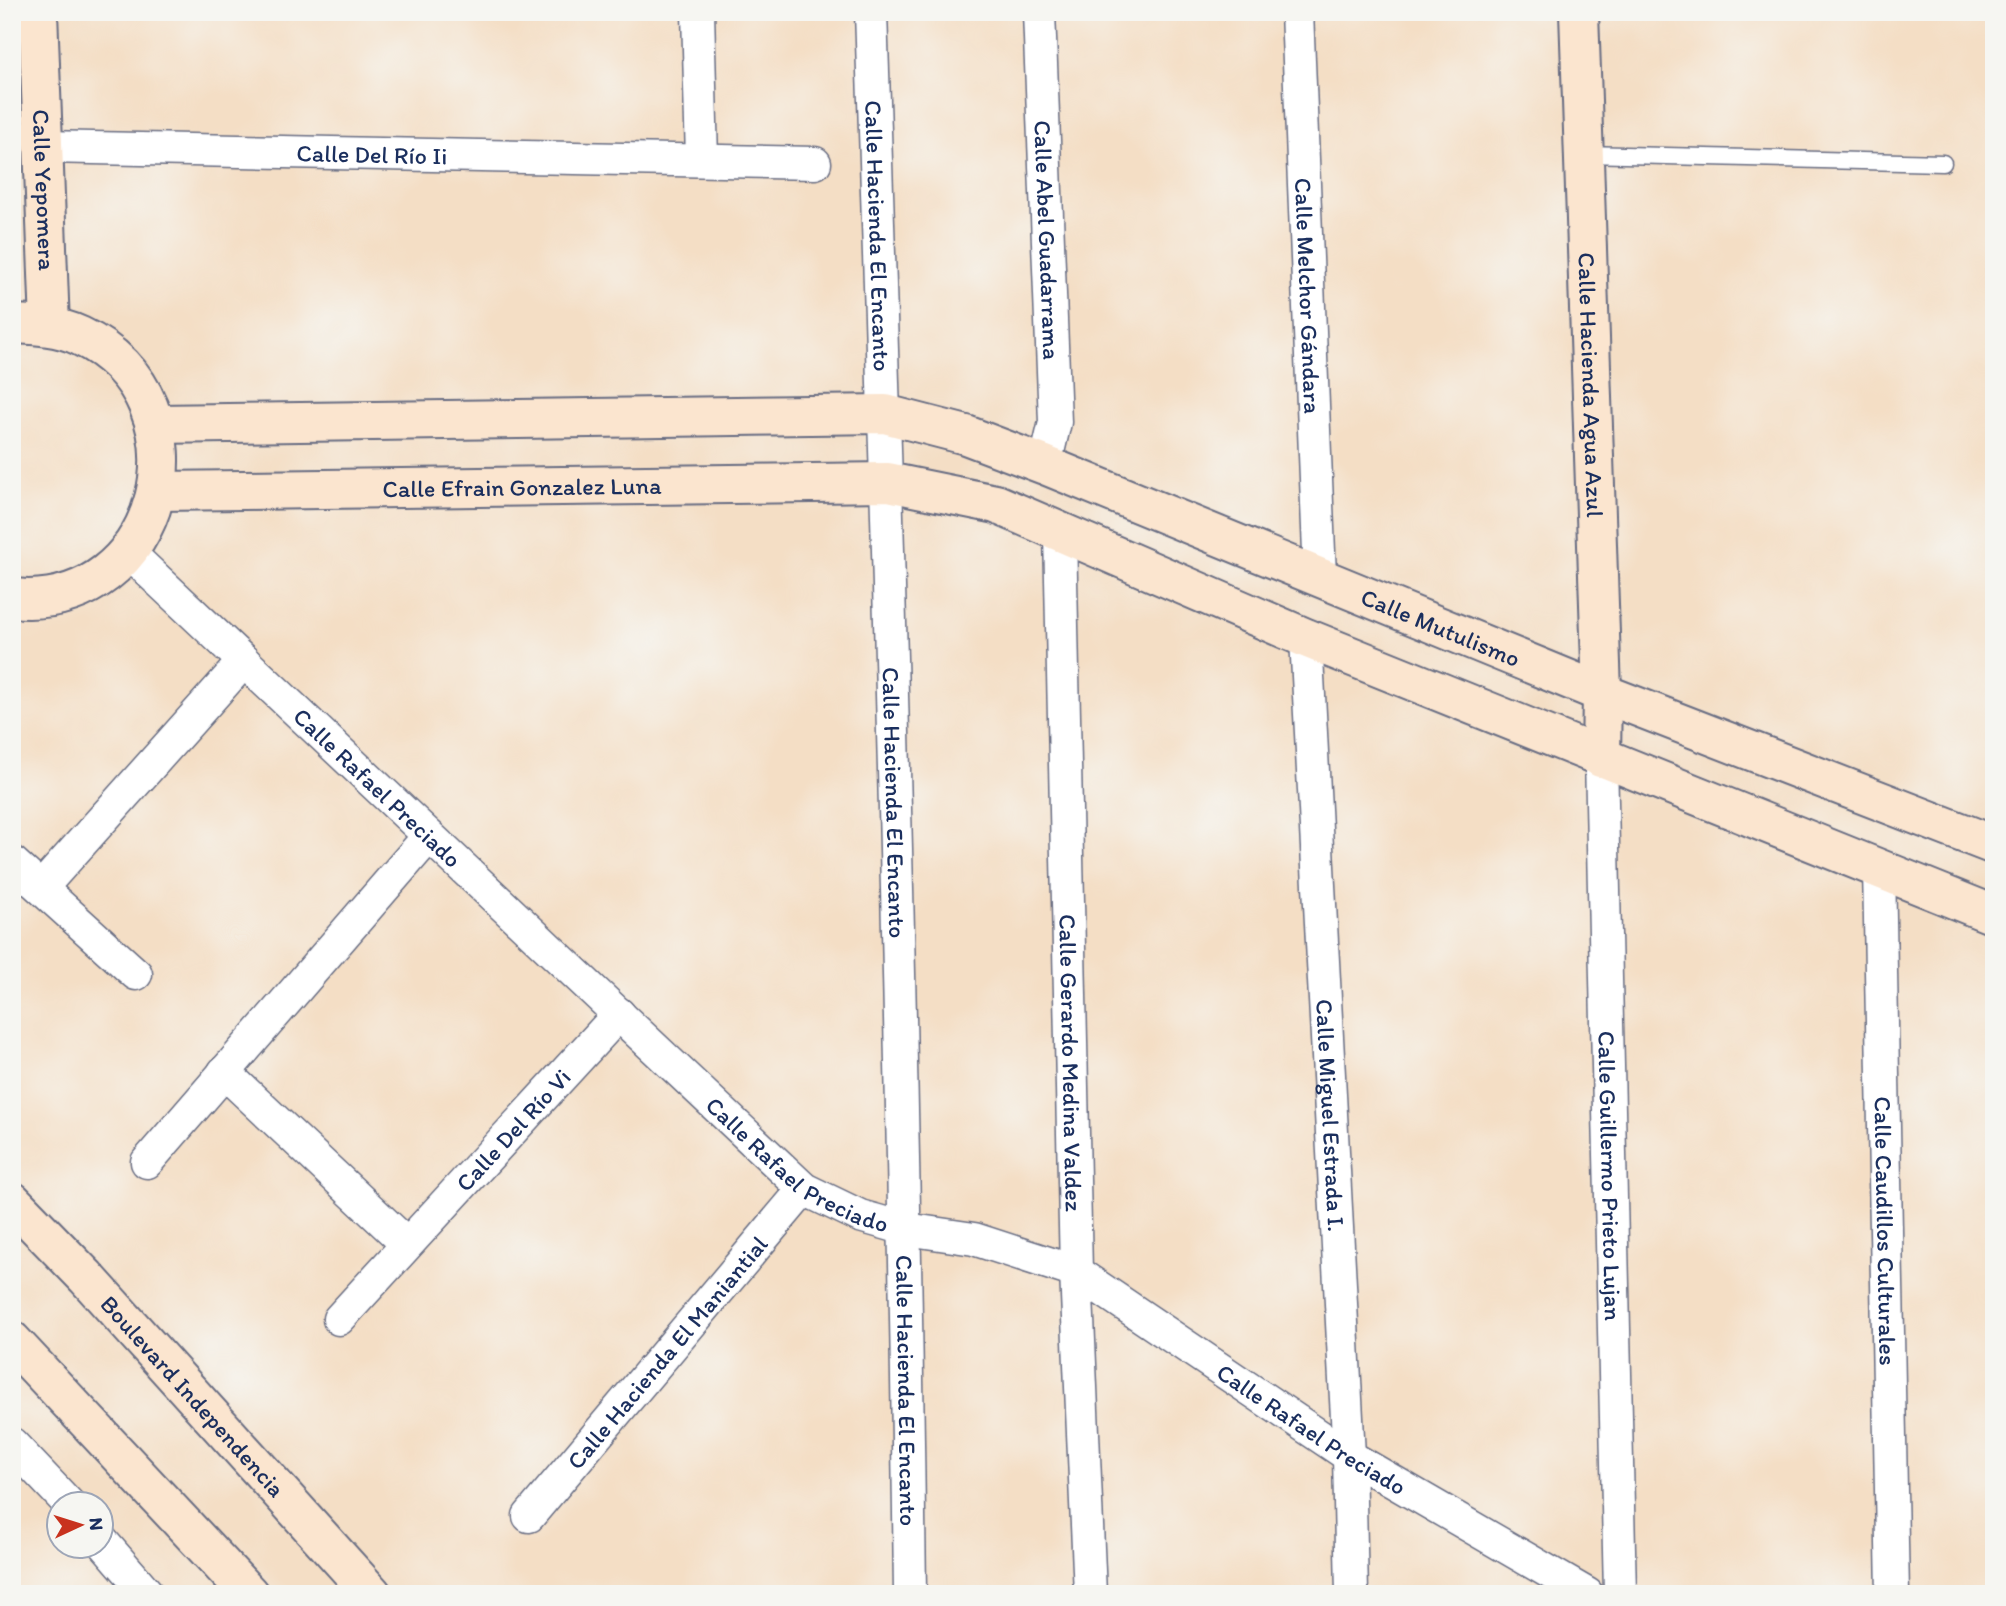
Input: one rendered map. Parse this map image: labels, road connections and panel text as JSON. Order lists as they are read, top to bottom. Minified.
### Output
{"streets":{"street":["Calle Del Río Ii","Calle Yepomera","Calle Hacienda El Encanto","Calle Abel Guadarrama","Calle Melchor Gándara","Calle Hacienda Agua Azul","Calle Efrain Gonzalez Luna","Calle Mutulismo","Calle Rafael Preciado","Calle Gerardo Medina Valdez","Calle Miguel Estrada I.","Calle Del Río Vi","Calle Guillermo Prieto Lujan","Calle Caudillos Culturales","Calle Hacienda El Maniantial","Boulevard Independencia"]},"crossings":[["Calle Del Río Ii","Calle Yepomera"],["Calle Hacienda El Encanto","Calle Efrain Gonzalez Luna"],["Calle Hacienda El Encanto","Calle Mutulismo"],["Calle Hacienda El Encanto","Calle Rafael Preciado"],["Calle Abel Guadarrama","Calle Mutulismo"],["Calle Melchor Gándara","Calle Mutulismo"],["Calle Hacienda Agua Azul","Calle Mutulismo"],["Calle Hacienda Agua Azul","Calle Guillermo Prieto Lujan"],["Calle Rafael Preciado","Calle Gerardo Medina Valdez"],["Calle Rafael Preciado","Calle Miguel Estrada I."],["Calle Rafael Preciado","Calle Del Río Vi"],["Calle Rafael Preciado","Calle Hacienda El Maniantial"]],"north":"right"}
